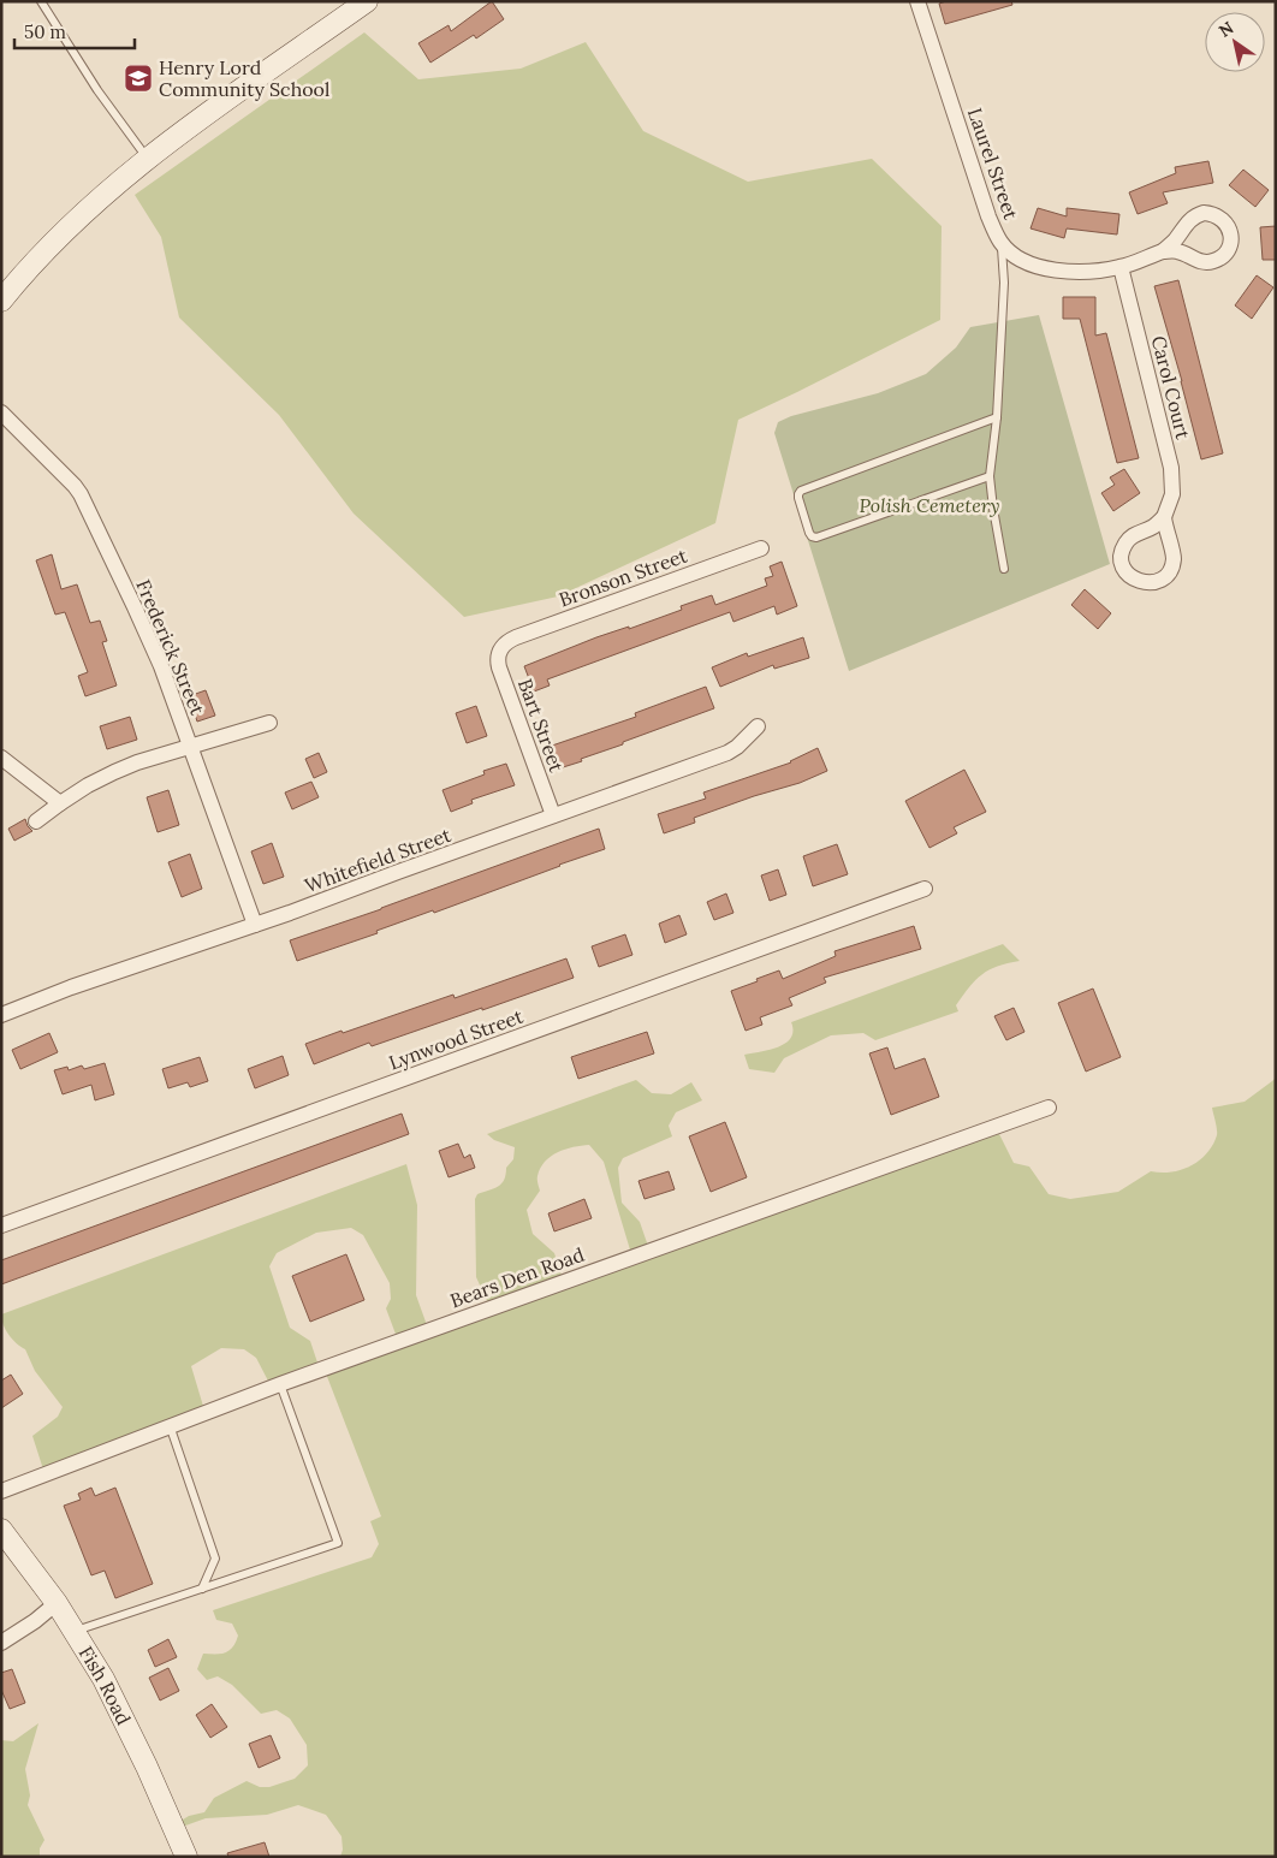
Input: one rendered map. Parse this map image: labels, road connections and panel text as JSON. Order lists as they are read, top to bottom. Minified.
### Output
{"streets":{"main road":["Fish Road"],"street":["Laurel Street","Carol Court","Bronson Street","Frederick Street","Bart Street","Whitefield Street","Lynwood Street","Bears Den Road"]},"crossings":[["Laurel Street","Carol Court"],["Bronson Street","Bart Street"],["Frederick Street","Whitefield Street"],["Bart Street","Whitefield Street"]],"parks":["Polish Cemetery"],"places":{"school or university":["Henry Lord Community School"]},"scale_bar":"50 m","north":"top left"}
